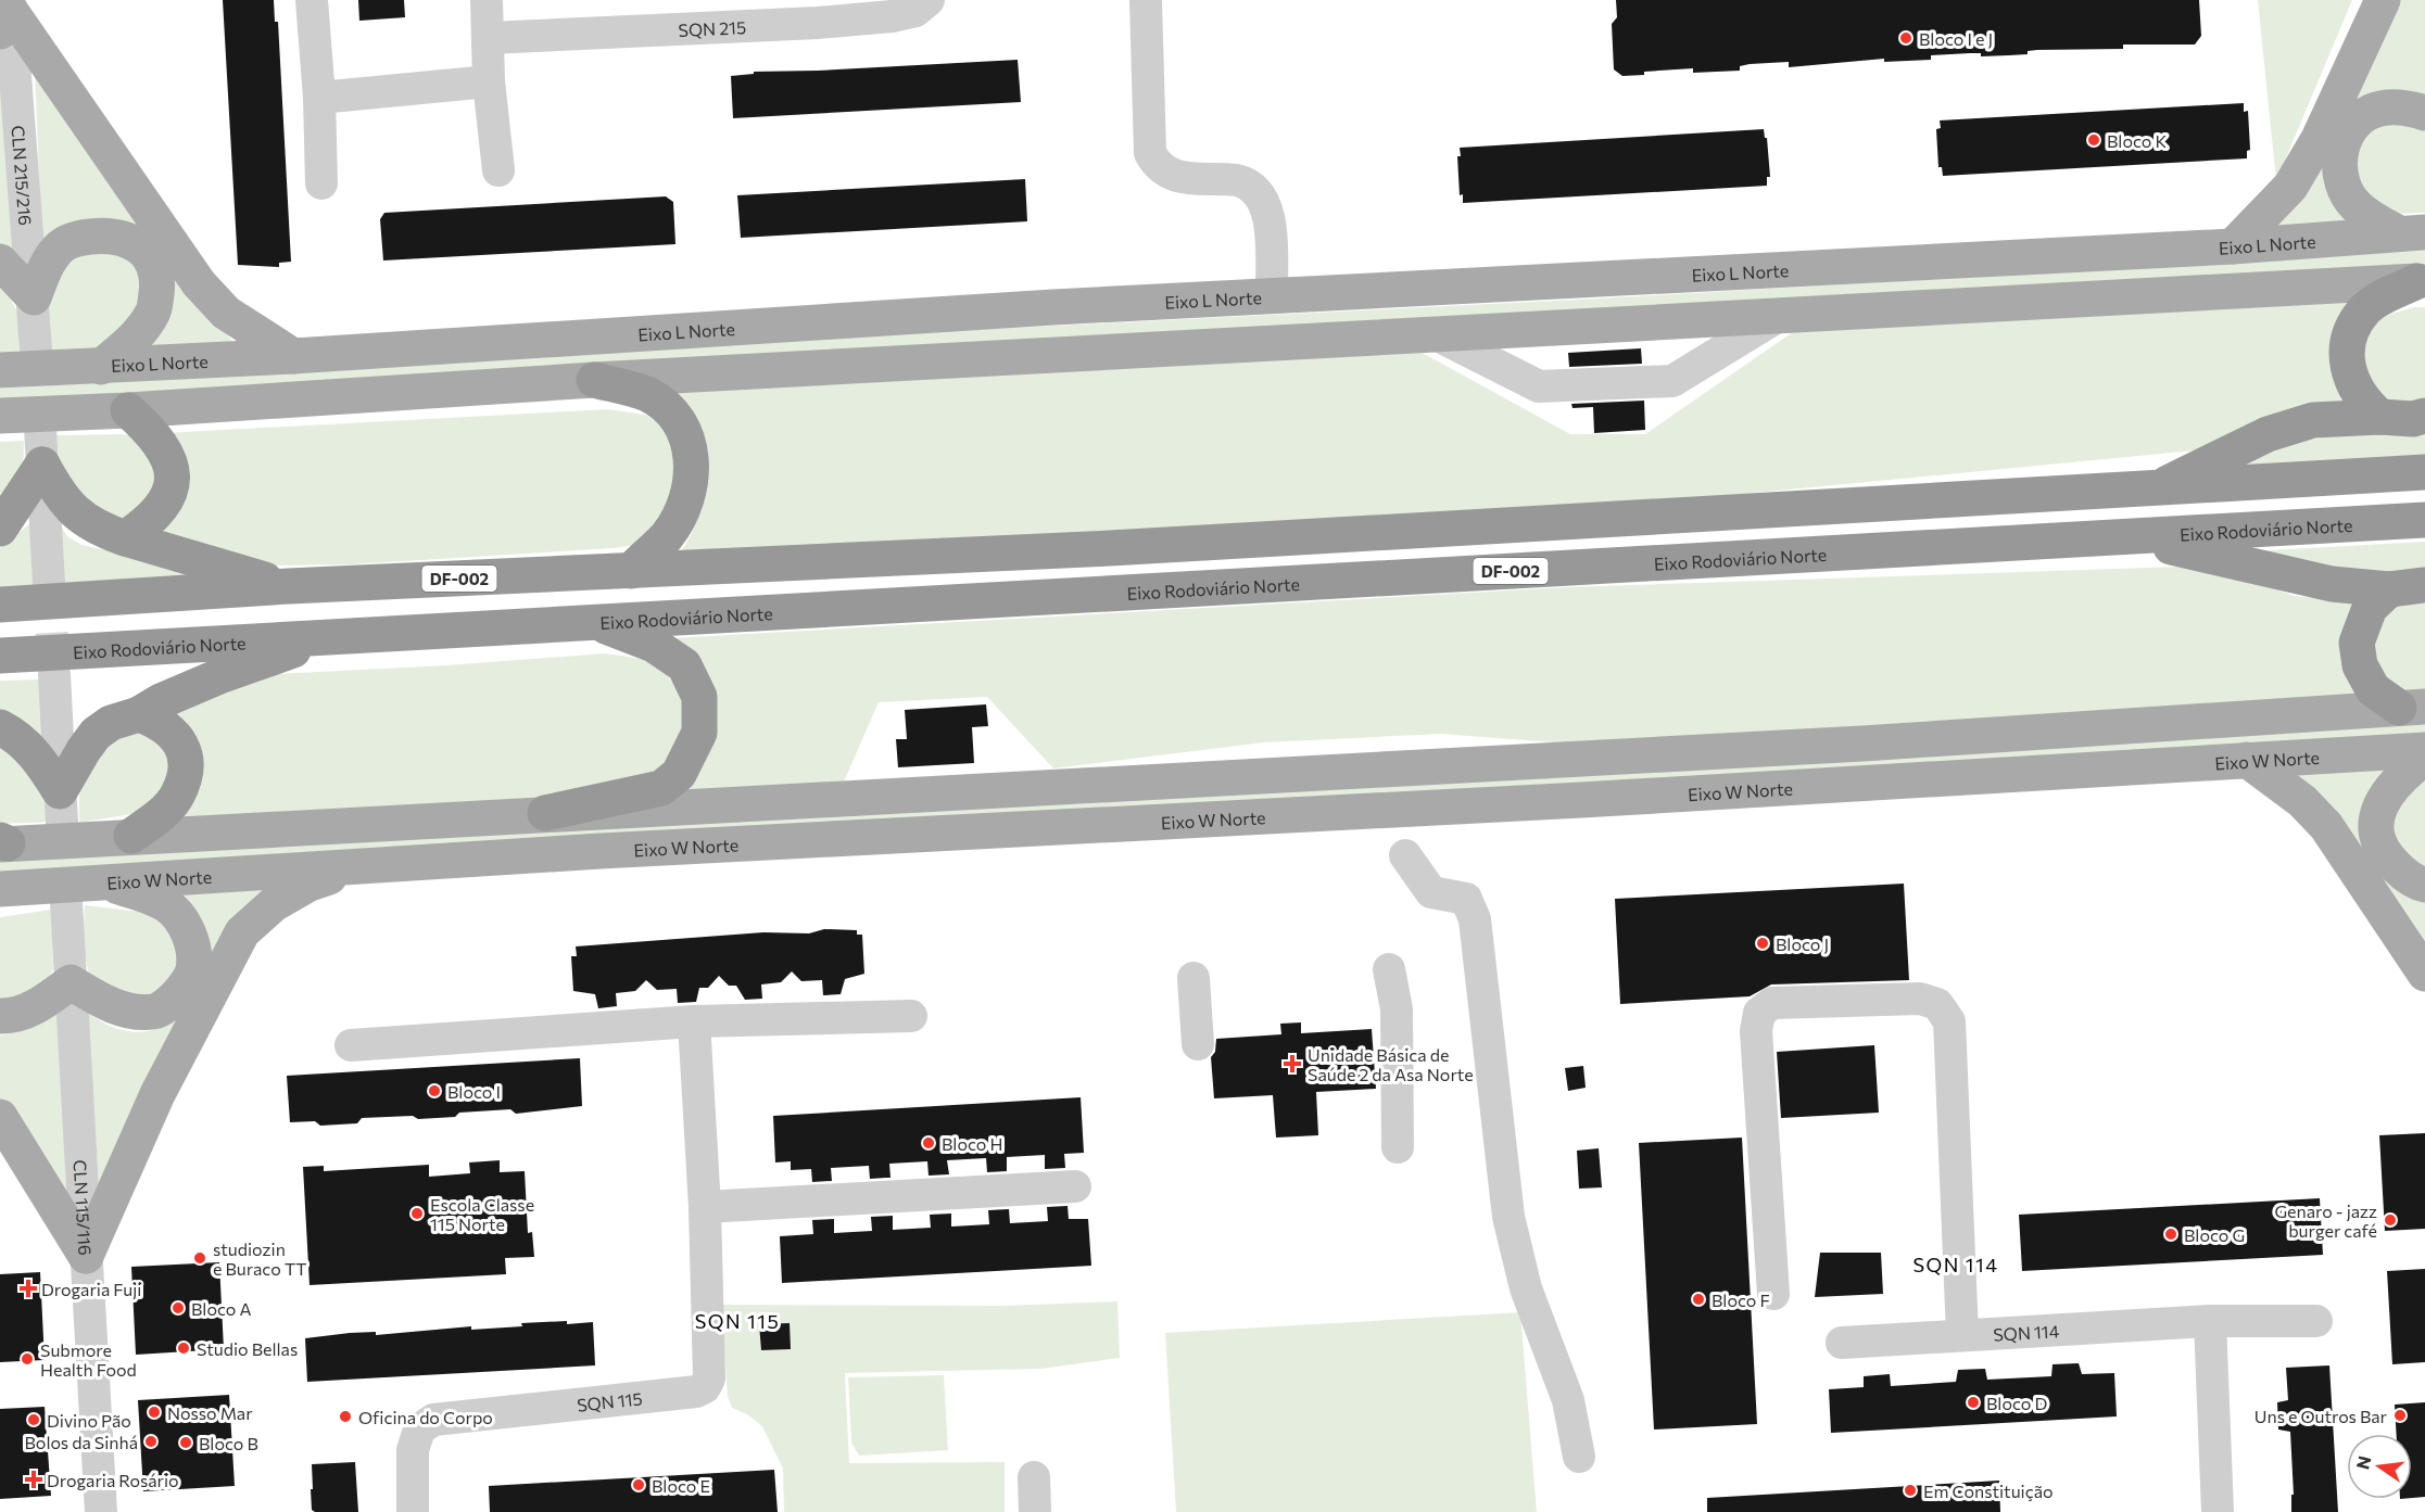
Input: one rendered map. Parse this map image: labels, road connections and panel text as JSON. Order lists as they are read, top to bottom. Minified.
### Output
{"streets":{"highway":["Eixo Rodoviário Norte","DF-002"],"main road":["Eixo L Norte","Eixo W Norte"],"street":["SQN 215","CLN 215/216","CLN 115/116","SQN 114","SQN 115"]},"districts":["SQN 114","SQN 115"],"places":{"other":["Bloco I e J","Bloco K","Bloco J","Bloco I","Bloco H","Escola Classe 115 Norte","Genaro - jazz burger café","Bloco G","studiozin e Buraco TT","Bloco F","Bloco A","Studio Bellas","Submore Health Food","Bloco D","Nosso Mar","Uns e Outros Bar","Oficina do Corpo","Divino Pão","Bolos da Sinhá","Bloco B","Bloco E","Em Constituição"],"health":["Unidade Básica de Saúde 2 da Asa Norte","Drogaria Fuji","Drogaria Rosário"]},"north":"left"}
